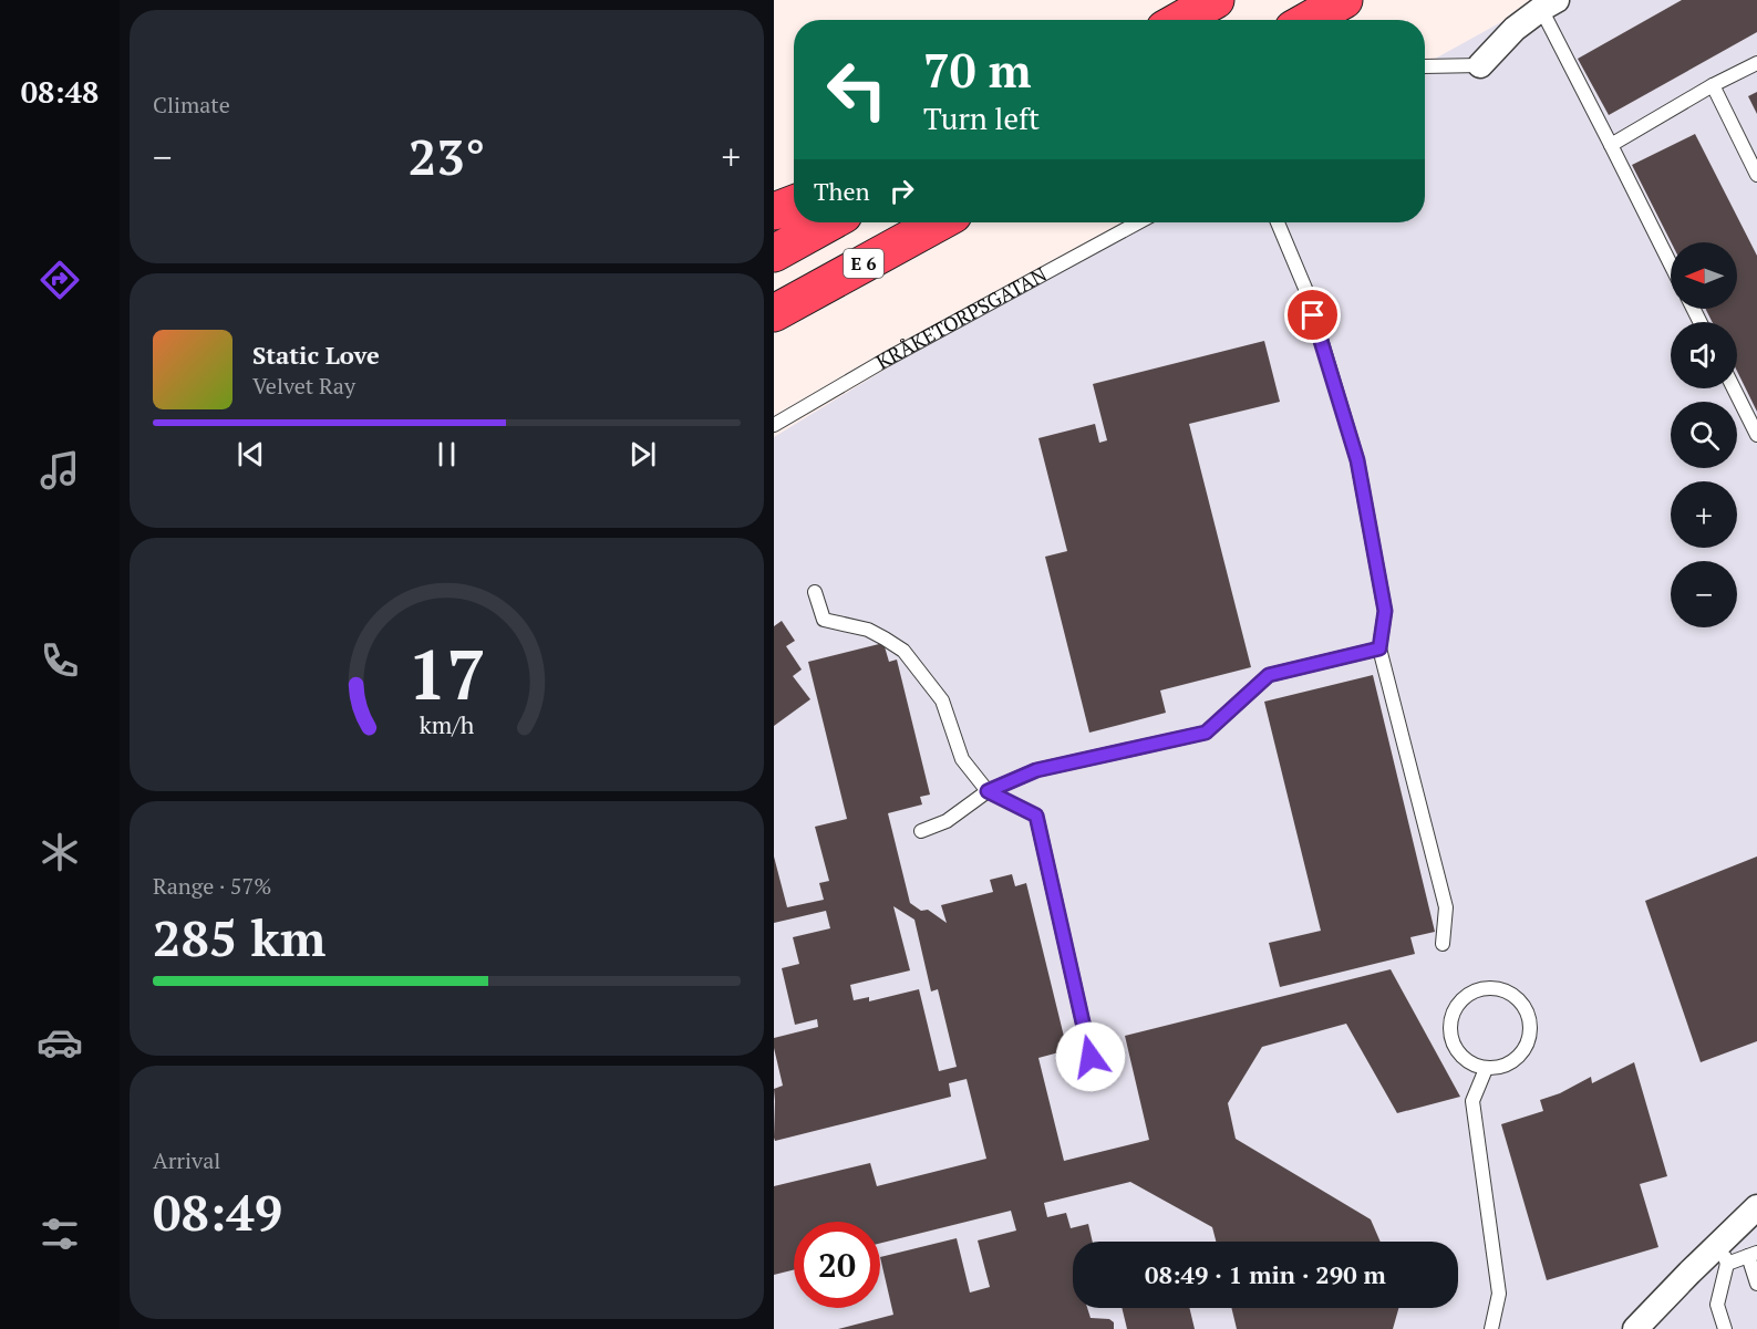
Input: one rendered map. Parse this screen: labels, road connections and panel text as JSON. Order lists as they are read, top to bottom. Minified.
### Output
{"streets":{"highway":["E 6"],"lane":["KRÅKETORPSGATAN"]},"north":"left","page":{"tabs":"08:48","tile":["Climate",["Range · 57%","285 km"],["Arrival","08:49"]],"turn":["70 m","Turn left"],"heat":["−","23°","+"],"then":"Then","map_buttons":["+","−"],"song":["Static Love","Velvet Ray"],"limit":"20","trip":"08:49 · 1 min · 290 m","gauge":["17","km/h"]}}
